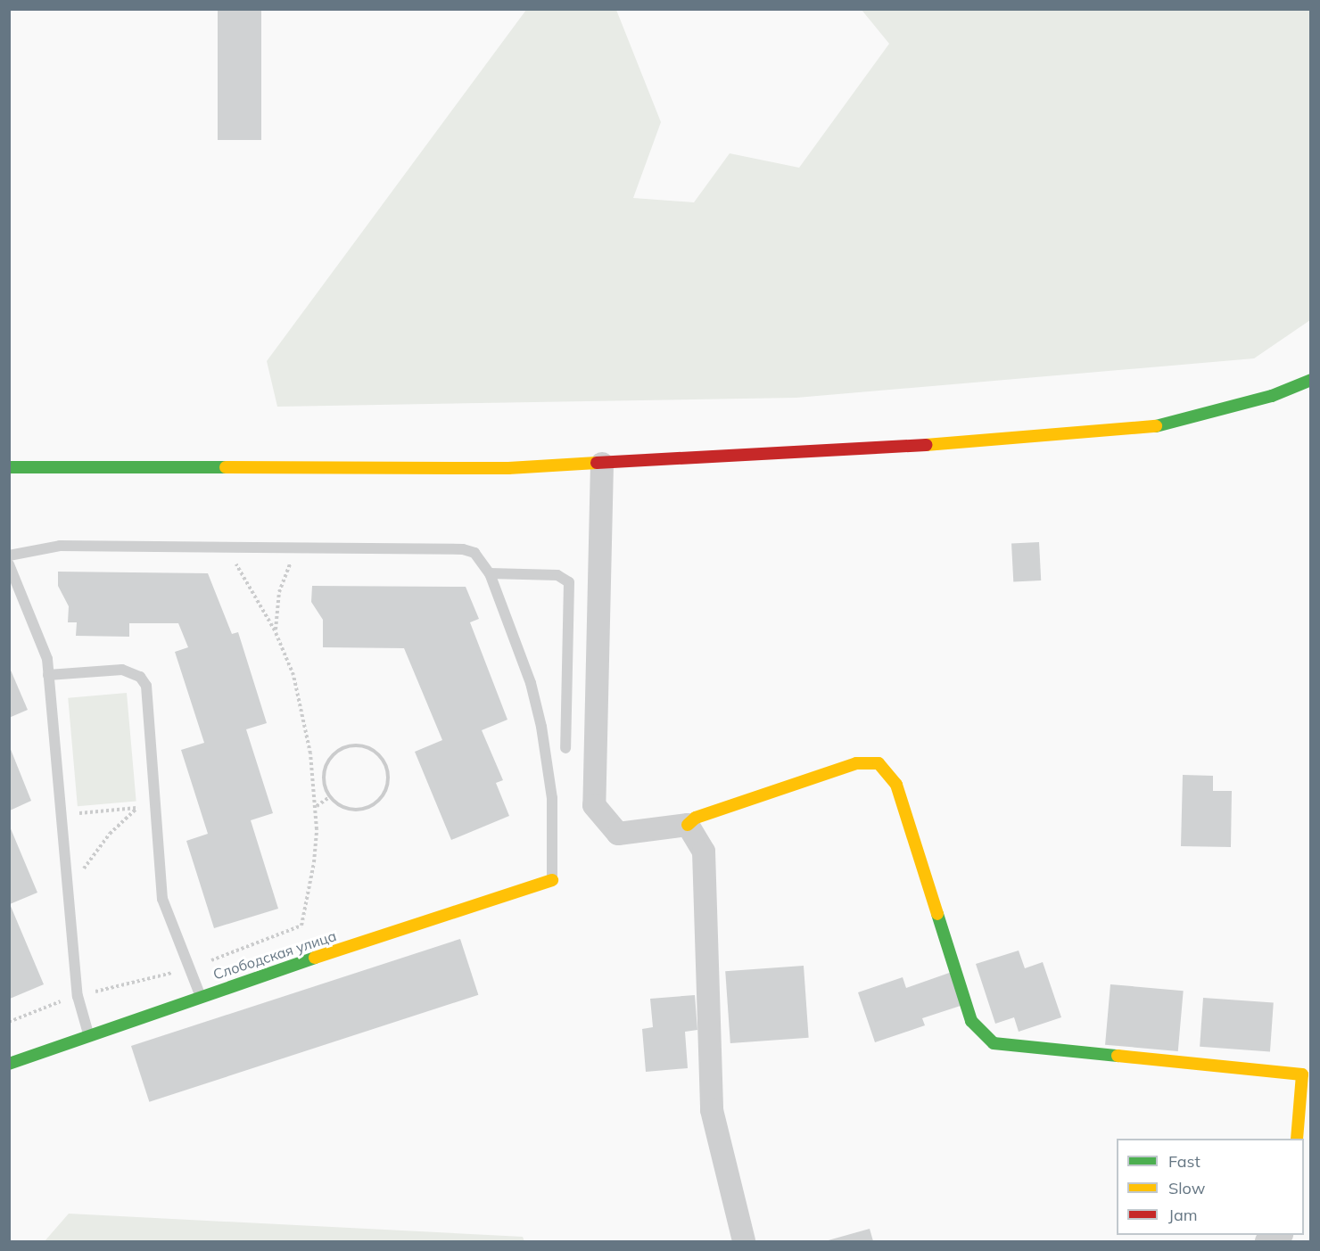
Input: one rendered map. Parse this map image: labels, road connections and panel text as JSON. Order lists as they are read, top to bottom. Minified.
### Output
{"streets":{"street":["Слободская улица"]},"legend":["Fast","Slow","Jam"]}
